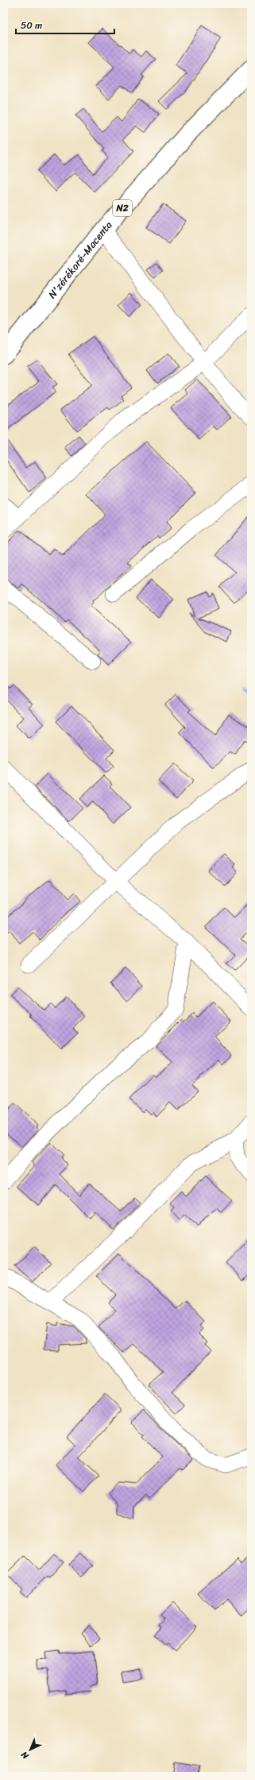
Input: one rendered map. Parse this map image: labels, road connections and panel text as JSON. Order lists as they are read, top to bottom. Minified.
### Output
{"streets":{"highway":["N2","N'zérékoré-Macenta"]},"scale_bar":"50 m","north":"bottom left"}
